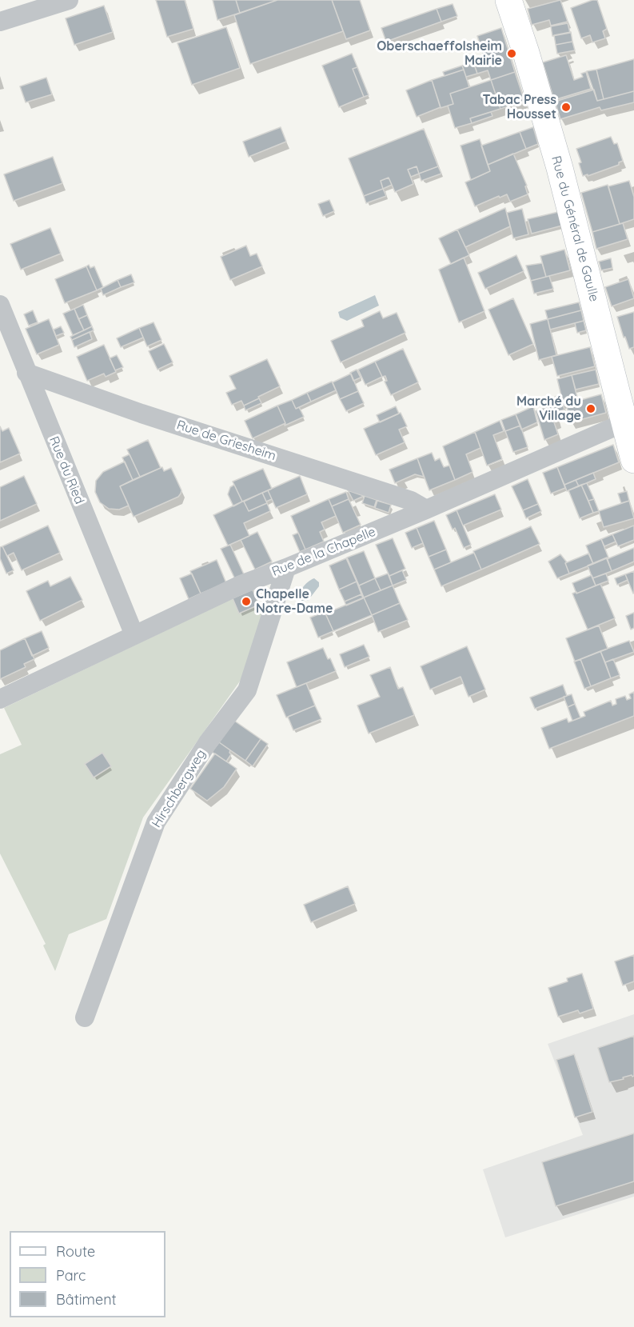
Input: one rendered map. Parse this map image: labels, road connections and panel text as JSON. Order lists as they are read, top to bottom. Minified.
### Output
{"streets":{"street":["Rue du Général de Gaulle","Rue de Griesheim","Rue du Ried","Rue de la Chapelle","Hirschbergweg"]},"crossings":[["Rue du Général de Gaulle","Rue de la Chapelle"],["Rue de Griesheim","Rue du Ried"],["Rue de Griesheim","Rue de la Chapelle"],["Rue du Ried","Rue de la Chapelle"],["Rue de la Chapelle","Hirschbergweg"]],"places":["Oberschaeffolsheim Mairie","Tabac Press Housset","Marché du Village","Chapelle Notre-Dame"],"legend":["Route","Parc","Bâtiment"]}
